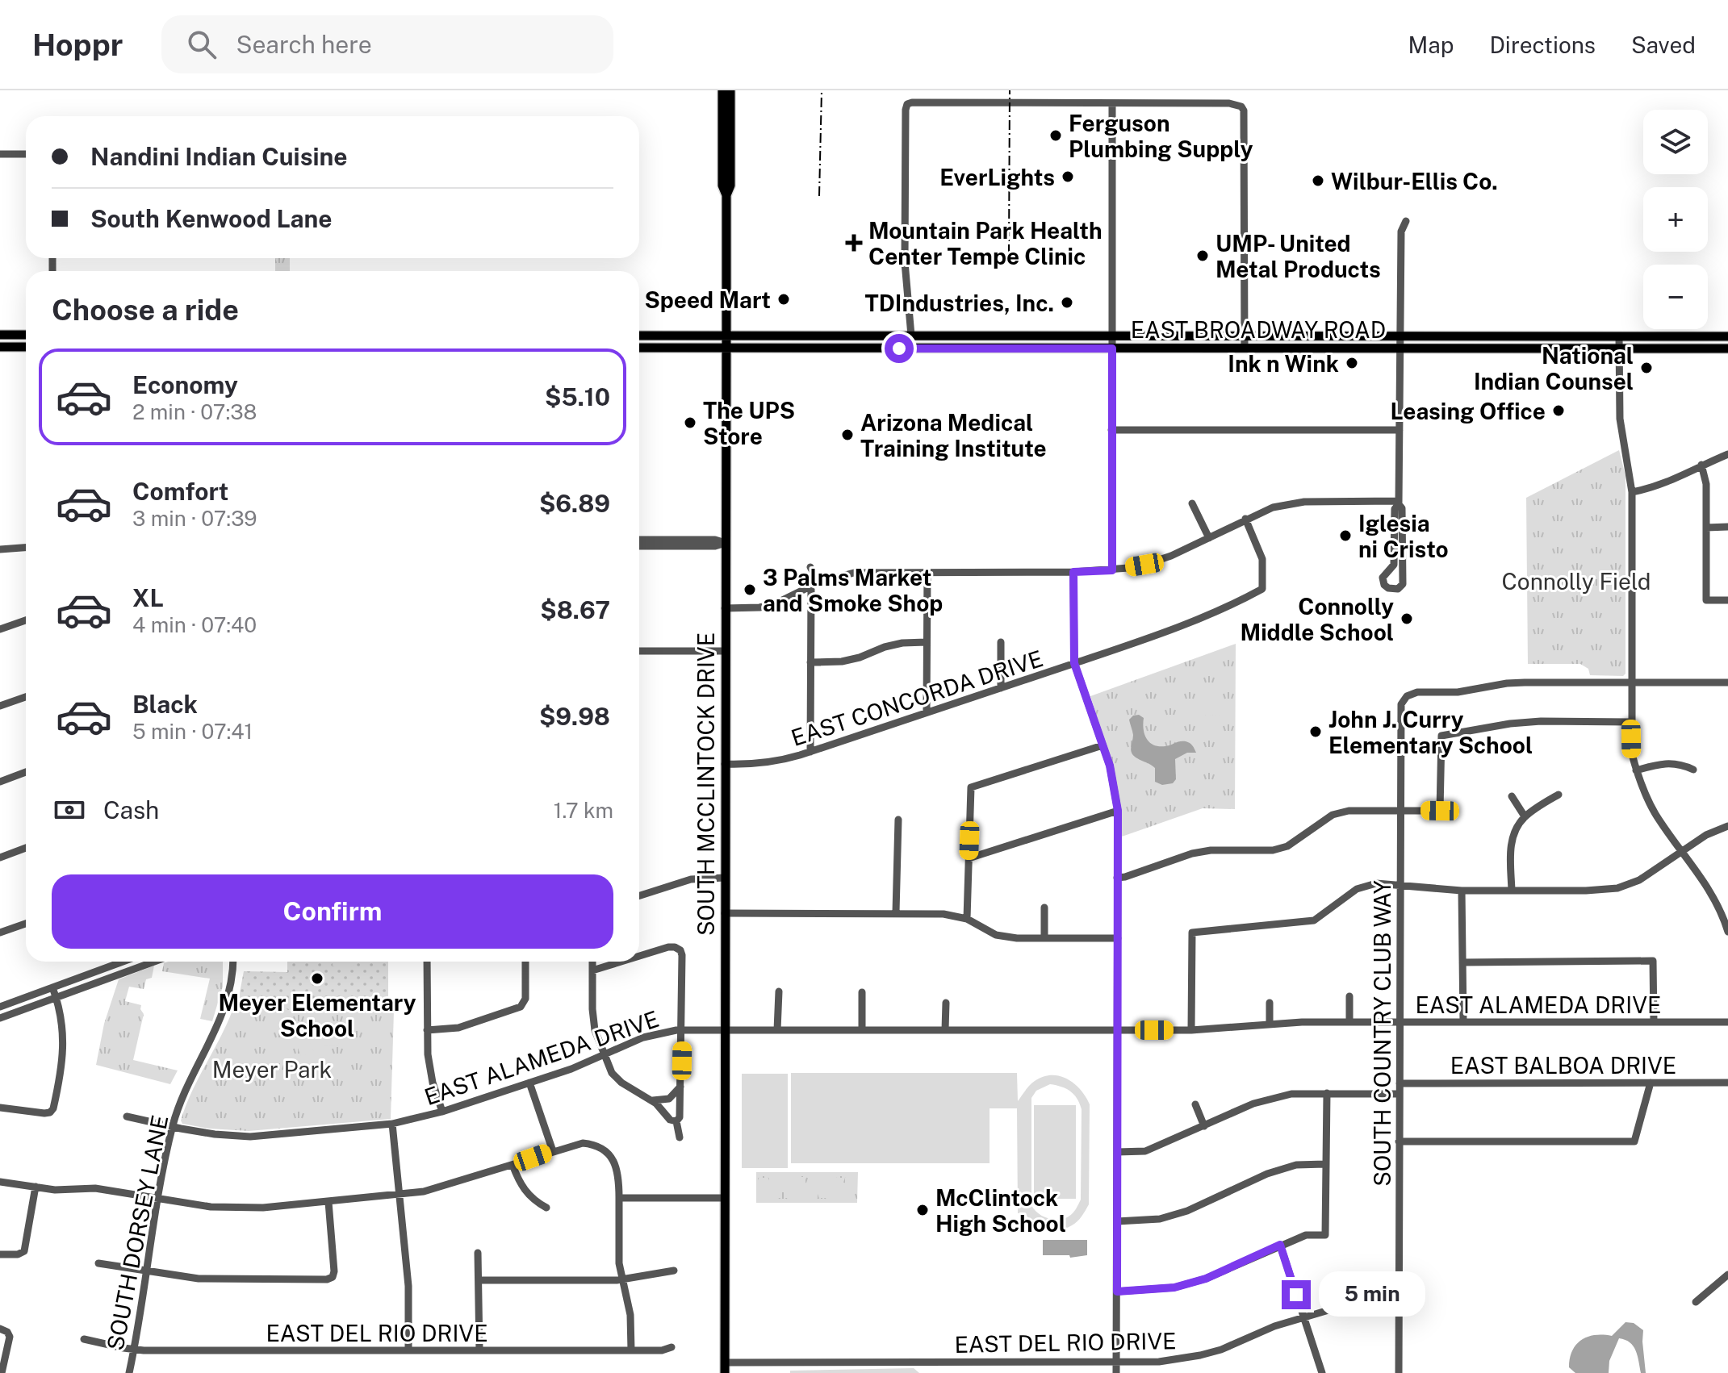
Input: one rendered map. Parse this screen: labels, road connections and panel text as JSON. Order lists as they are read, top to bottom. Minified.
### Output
{"streets":{"main road":["EAST BROADWAY ROAD","SOUTH MCCLINTOCK DRIVE"],"street":["EAST CONCORDA DRIVE","EAST ALAMEDA DRIVE","SOUTH COUNTRY CLUB WAY","EAST BALBOA DRIVE","SOUTH DORSEY LANE","EAST DEL RIO DRIVE"]},"crossings":[["EAST BROADWAY ROAD","SOUTH MCCLINTOCK DRIVE"],["EAST CONCORDA DRIVE","SOUTH MCCLINTOCK DRIVE"],["SOUTH MCCLINTOCK DRIVE","EAST ALAMEDA DRIVE"],["SOUTH MCCLINTOCK DRIVE","EAST DEL RIO DRIVE"],["EAST ALAMEDA DRIVE","SOUTH COUNTRY CLUB WAY"],["EAST ALAMEDA DRIVE","SOUTH DORSEY LANE"],["SOUTH COUNTRY CLUB WAY","EAST BALBOA DRIVE"],["SOUTH COUNTRY CLUB WAY","EAST DEL RIO DRIVE"],["SOUTH DORSEY LANE","EAST DEL RIO DRIVE"]],"parks":["Connolly Field","Meyer Park"],"places":{"other":["Ferguson Plumbing Supply","EverLights","Wilbur-Ellis Co.","UMP- United Metal Products","Speed Mart","TDIndustries, Inc.","Ink n Wink","National Indian Counsel","Leasing Office","The UPS Store","Arizona Medical Training Institute","Iglesia ni Cristo","3 Palms Market and Smoke Shop","Connolly Middle School","John J. Curry Elementary School","Meyer Elementary School","McClintock High School"],"health":["Mountain Park Health Center Tempe Clinic"]},"page":{"header":"Hoppr","search":"Search here","nav":["Map","Directions","Saved"],"map_buttons":["+","−"],"banner":["Nandini Indian Cuisine","South Kenwood Lane"],"heading":"Choose a ride","list":[{"name":"Economy","note":"2 min · 07:38","value":"$5.10"},{"name":"Comfort","note":"3 min · 07:39","value":"$6.89"},{"name":"XL","note":"4 min · 07:40","value":"$8.67"},{"name":"Black","note":"5 min · 07:41","value":"$9.98"}],"pay":["Cash","1.7 km"],"buttons":"Confirm","bubble":"5 min"}}
